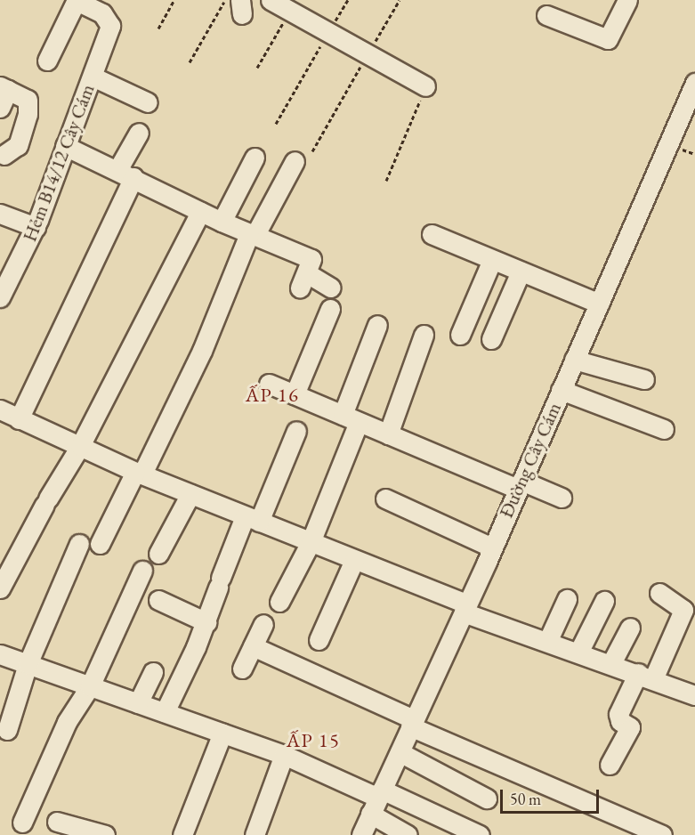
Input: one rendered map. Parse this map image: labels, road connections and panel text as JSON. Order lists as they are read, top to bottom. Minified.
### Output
{"streets":{"street":["Hẻm B14/12 Cây Cám","Đường Cây Cám"]},"districts":["ẤP 16","ẤP 15"],"scale_bar":"50 m"}
